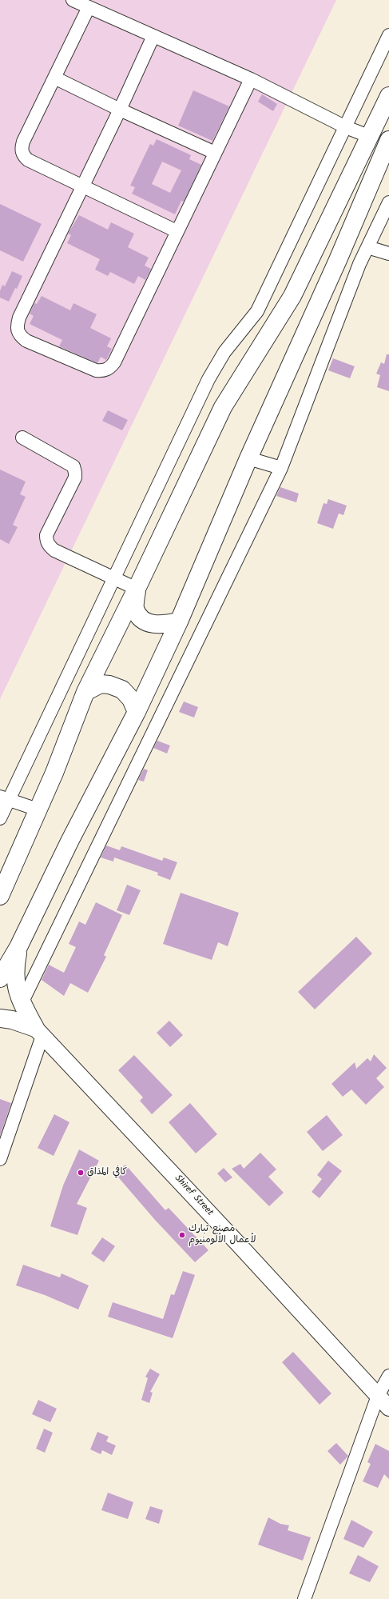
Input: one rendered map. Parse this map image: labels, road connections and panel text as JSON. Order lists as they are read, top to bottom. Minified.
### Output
{"streets":{"main road":["Shiref Street"]},"places":["كافي المذاق","مصنع تبارك لأعمال الألومنيوم"]}
